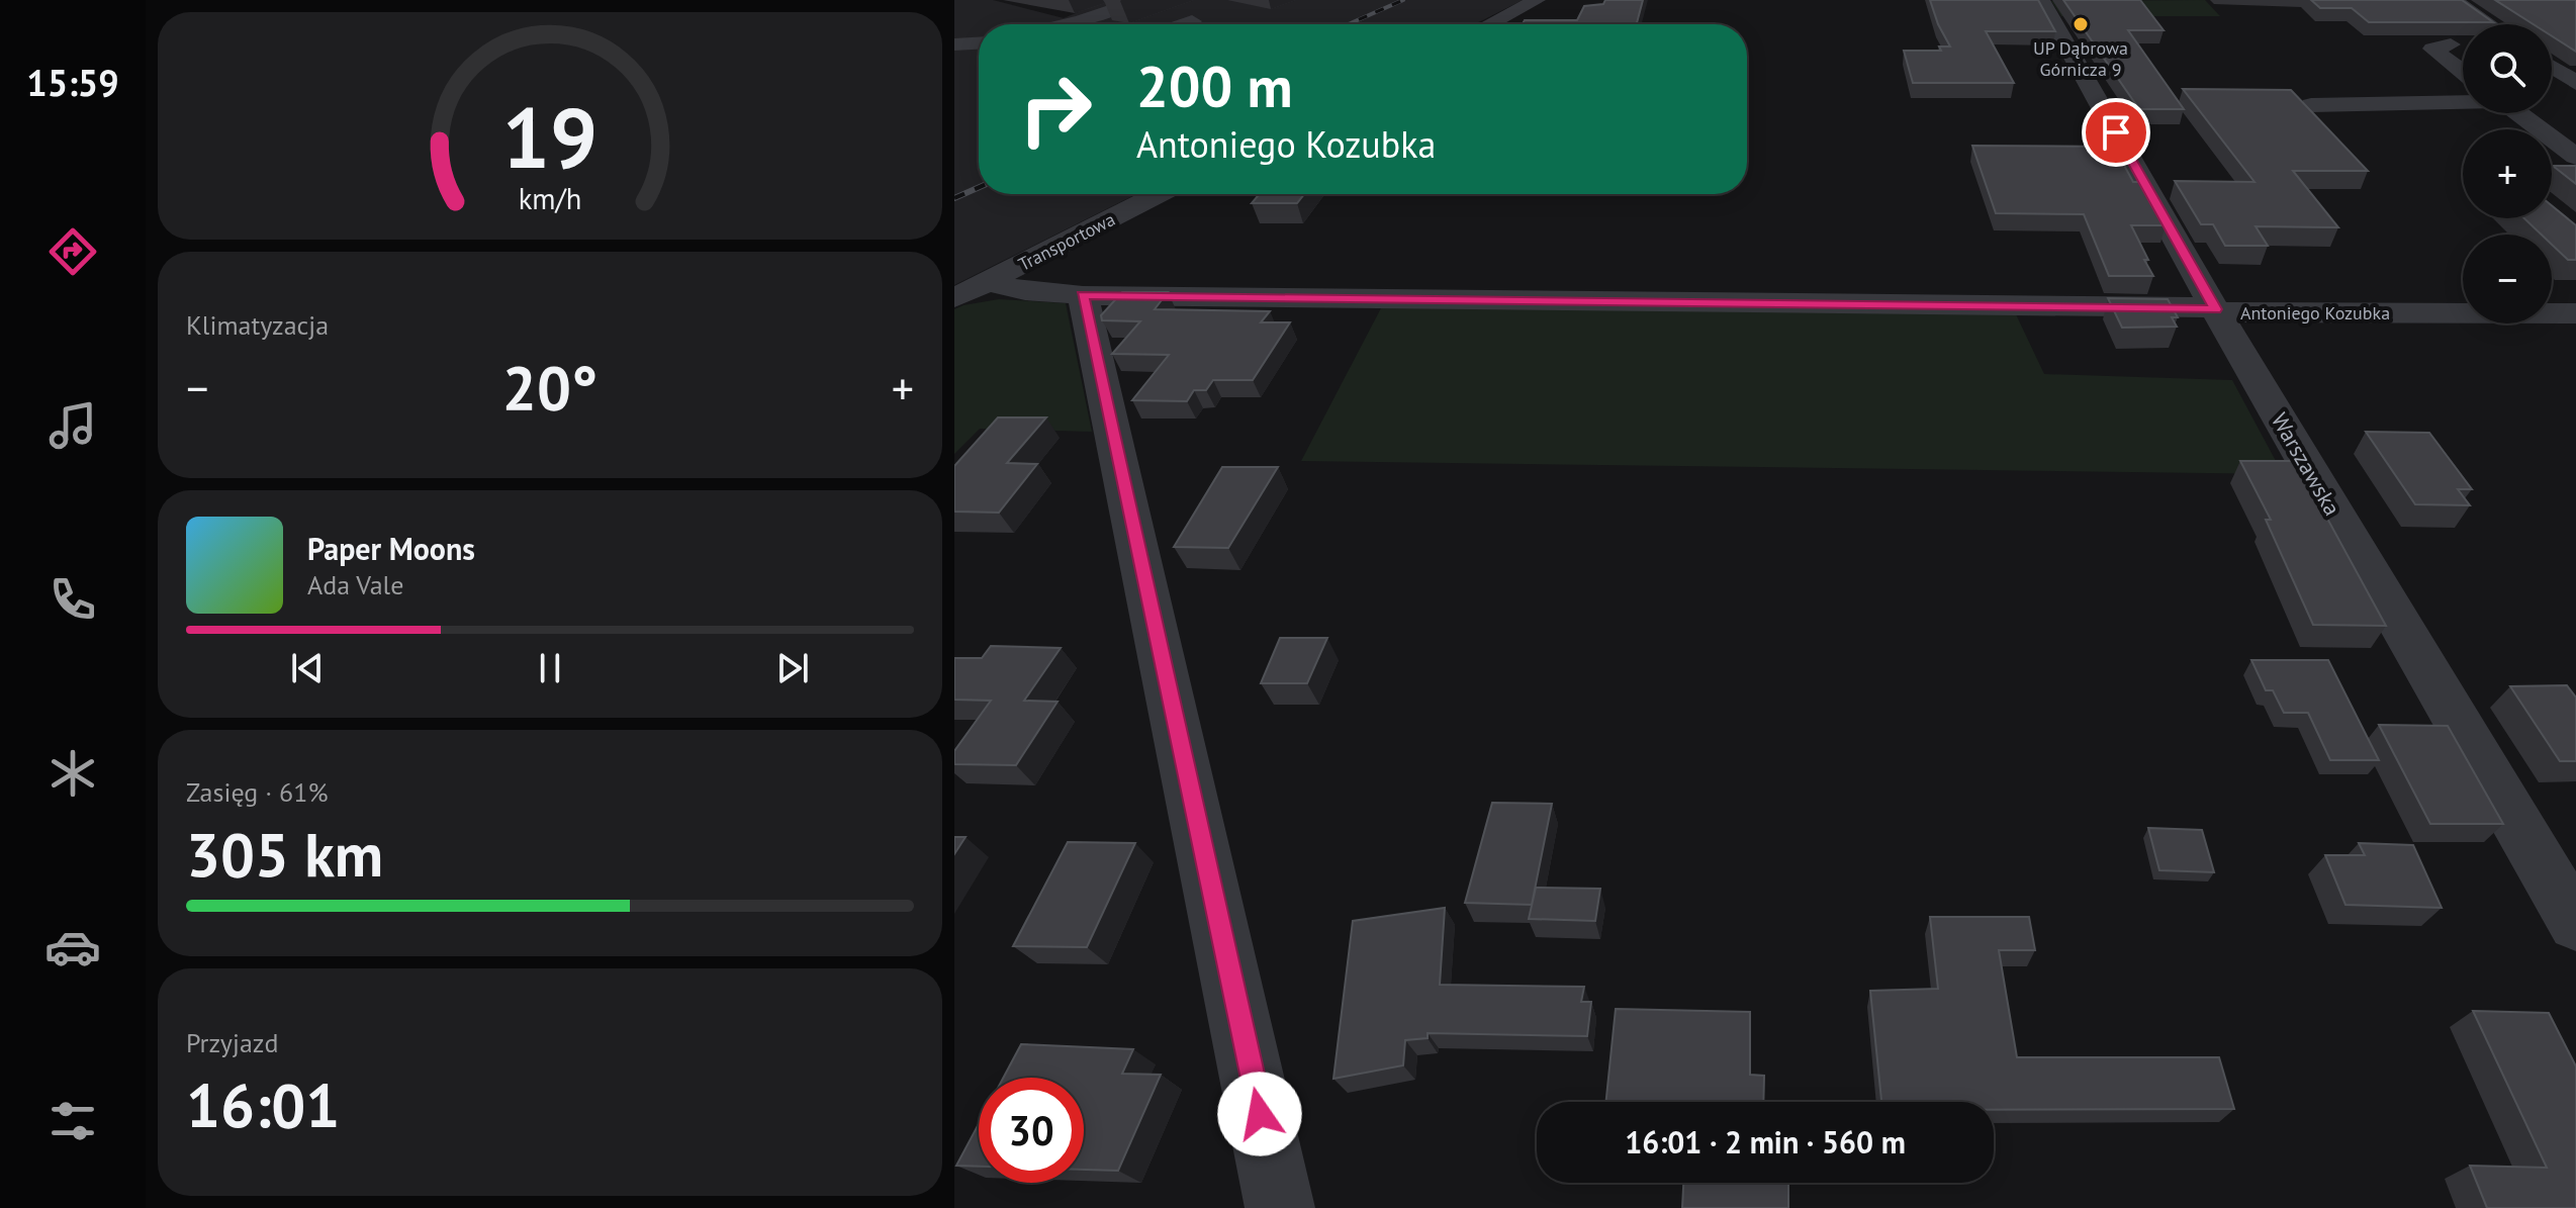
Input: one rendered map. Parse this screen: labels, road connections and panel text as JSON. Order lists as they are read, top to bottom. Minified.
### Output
{"streets":{"street":["Transportowa","Antoniego Kozubka","Warszawska"]},"crossings":[["Transportowa","Antoniego Kozubka"],["Antoniego Kozubka","Warszawska"]],"places":["UP Dąbrowa Górnicza 9"],"page":{"tabs":"15:59","map_buttons":["+","−"],"turn":["200 m","Antoniego Kozubka"],"tile":["Klimatyzacja",["Zasięg · 61%","305 km"],["Przyjazd","16:01"]],"heat":["−","20°","+"],"song":["Paper Moons","Ada Vale"],"limit":"30","trip":"16:01 · 2 min · 560 m","gauge":["19","km/h"]}}
